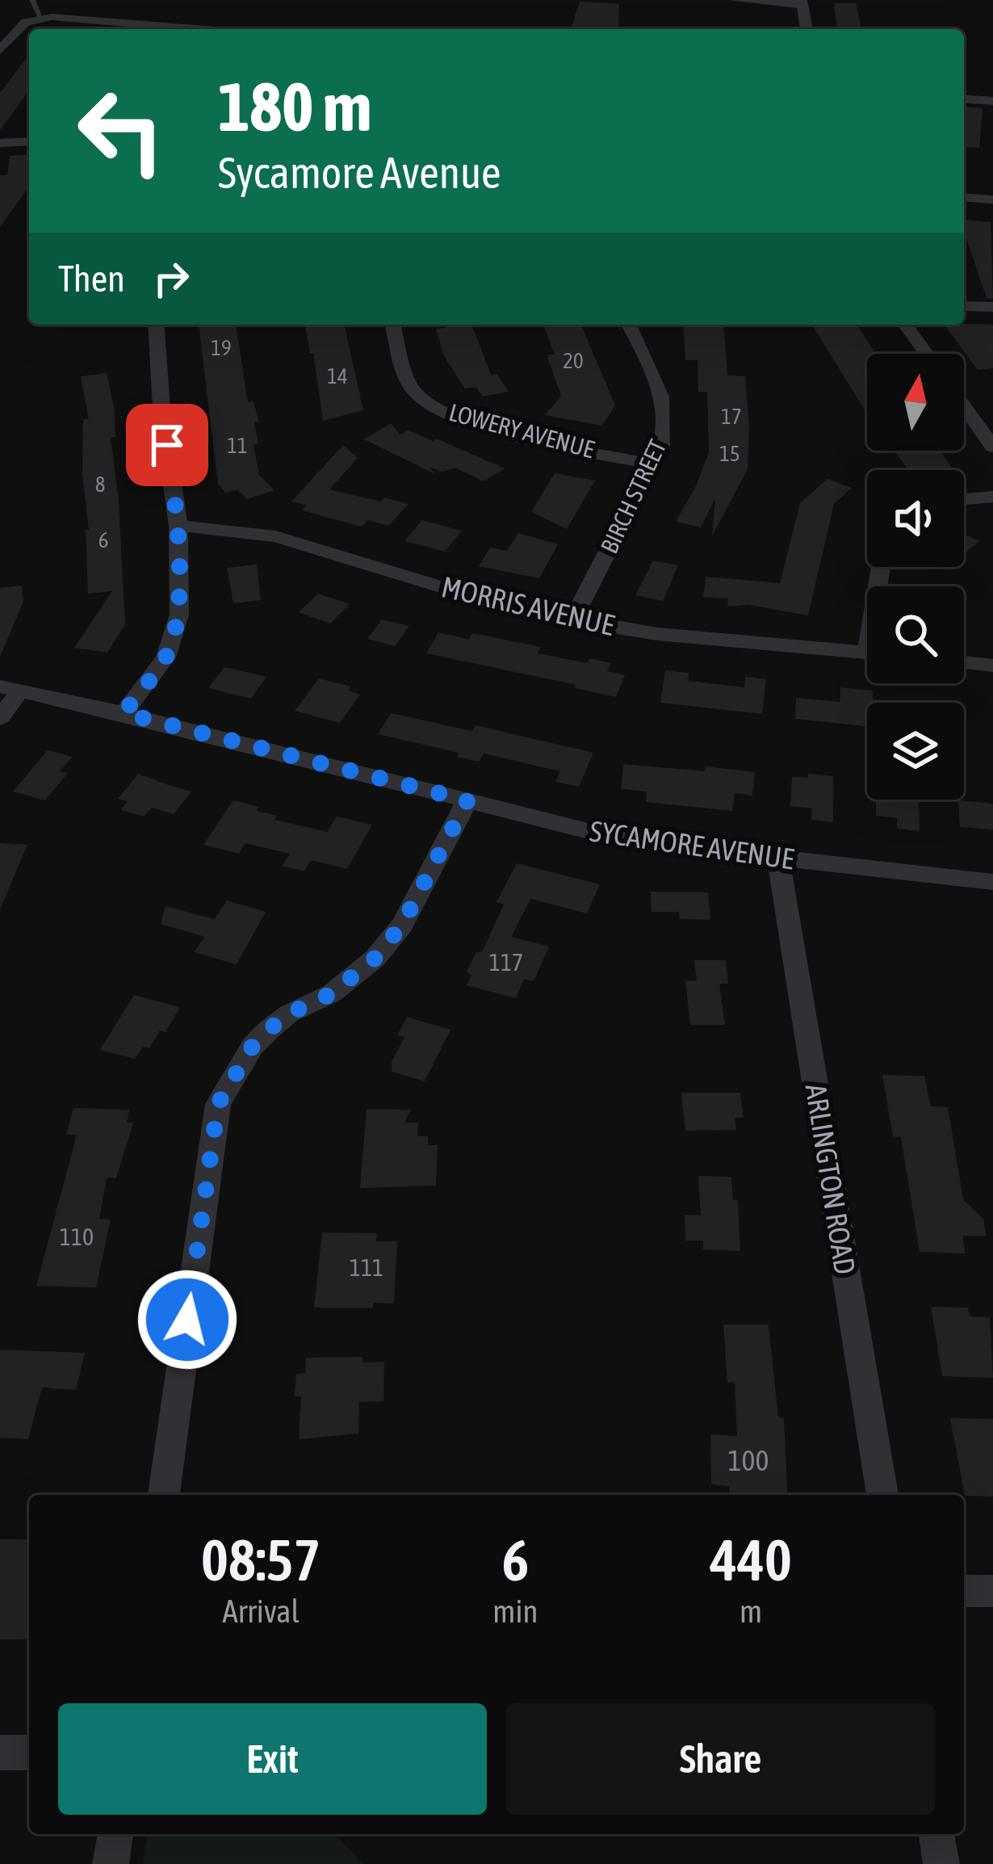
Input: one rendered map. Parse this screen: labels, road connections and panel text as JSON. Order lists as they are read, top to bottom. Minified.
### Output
{"streets":{"street":["LOWERY AVENUE","BIRCH STREET","MORRIS AVENUE","SYCAMORE AVENUE","ARLINGTON ROAD"]},"crossings":[["LOWERY AVENUE","BIRCH STREET"],["BIRCH STREET","MORRIS AVENUE"],["SYCAMORE AVENUE","ARLINGTON ROAD"]],"house_numbers":["19","20","14","17","11","15","8","6","117","110","111","100"],"north":"top","page":{"turn":["180 m","Sycamore Avenue"],"then":"Then","eta":["08:57","Arrival","6","min","440","m"],"buttons":["Exit","Share"]}}
